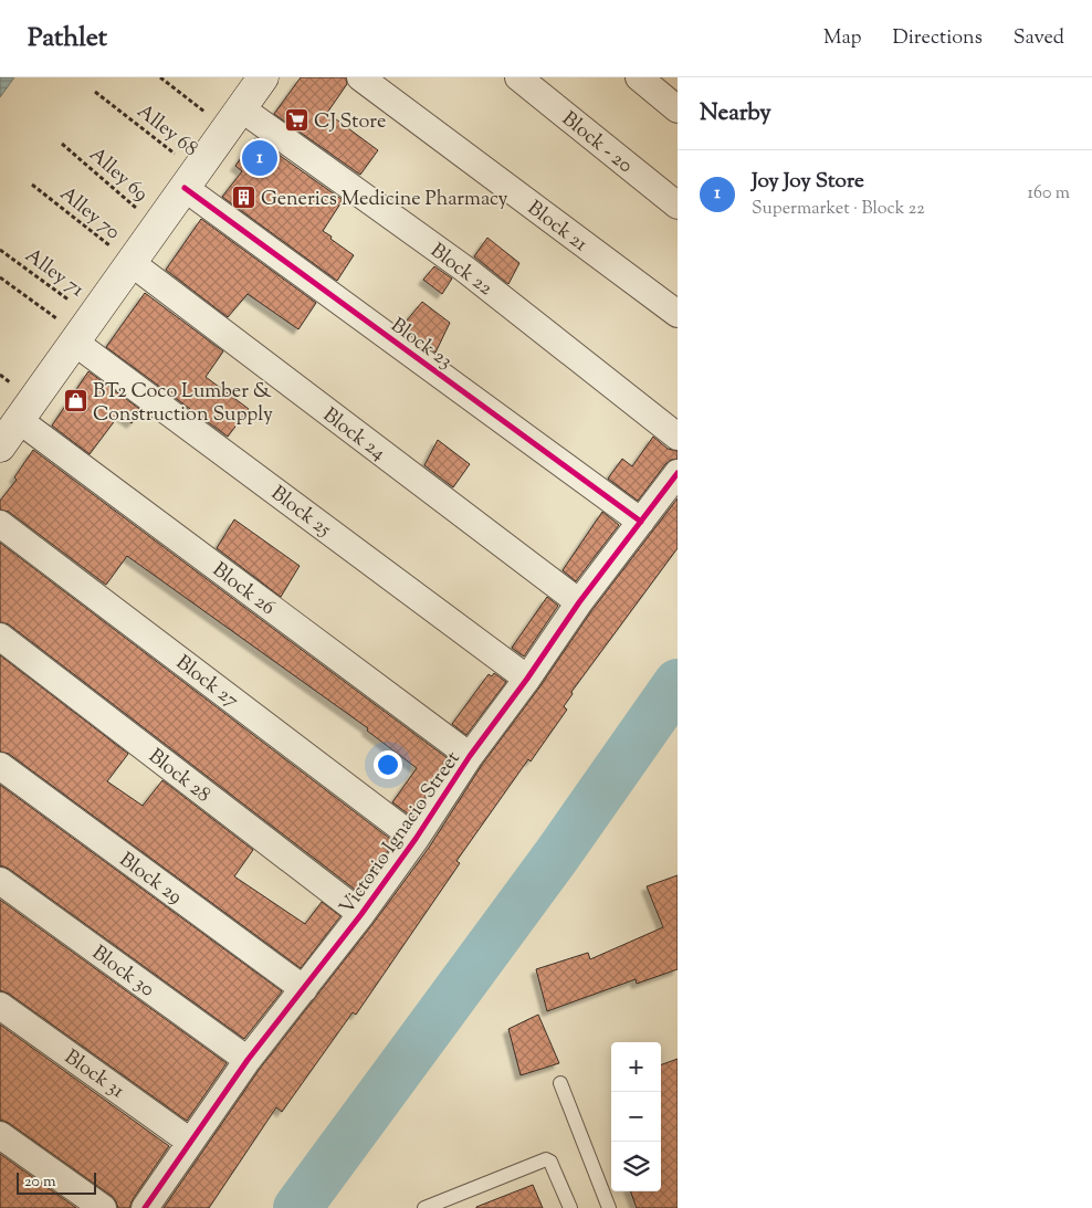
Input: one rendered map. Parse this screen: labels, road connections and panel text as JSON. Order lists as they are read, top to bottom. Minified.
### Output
{"streets":{"street":["Block - 20","Block 21","Block 22","Block 23","Block 24","Block 25","Block 26","Block 27","Block 28","Victorio Ignacio Street","Block 29","Block 30","Block 31"],"path":["Alley 68","Alley 69","Alley 70","Alley 71"]},"crossings":[["Alley 68","Block 23"],["Alley 70","Block 24"],["Alley 71","Block 25"],["Block 23","Victorio Ignacio Street"],["Block 24","Victorio Ignacio Street"],["Block 25","Victorio Ignacio Street"],["Block 26","Victorio Ignacio Street"],["Block 27","Victorio Ignacio Street"],["Block 28","Victorio Ignacio Street"],["Victorio Ignacio Street","Block 29"],["Victorio Ignacio Street","Block 30"],["Victorio Ignacio Street","Block 31"]],"places":{"supermarket":["CJ Store"],"building":["Generics Medicine Pharmacy"],"shop":["BT2 Coco Lumber & Construction Supply"]},"scale_bar":"20 m","page":{"header":"Pathlet","nav":["Map","Directions","Saved"],"heading":"Nearby","pins":"1","list":[{"mark":"1","name":"Joy Joy Store","note":"Supermarket · Block 22","value":"160 m"}],"map_buttons":["+","−"],"scale":"20 m"}}
